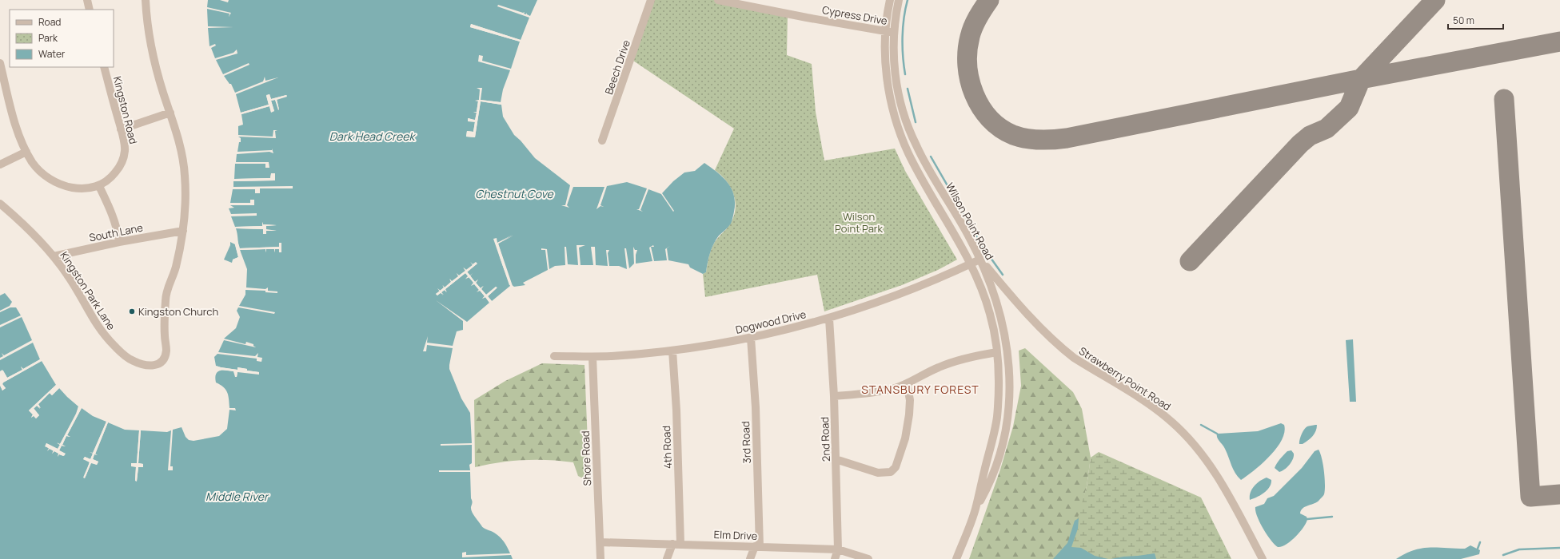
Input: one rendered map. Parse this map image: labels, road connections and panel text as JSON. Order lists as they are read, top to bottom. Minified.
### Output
{"streets":{"street":["Cypress Drive","Beech Drive","Kingston Road","Wilson Point Road","South Lane","Kingston Park Lane","Dogwood Drive","Strawberry Point Road","2nd Road","3rd Road","4th Road","Shore Road","Elm Drive"]},"crossings":[["Cypress Drive","Wilson Point Road"],["Wilson Point Road","Dogwood Drive"],["Wilson Point Road","Strawberry Point Road"],["South Lane","Kingston Park Lane"],["Dogwood Drive","Strawberry Point Road"],["Dogwood Drive","2nd Road"],["Dogwood Drive","3rd Road"],["Dogwood Drive","4th Road"],["Dogwood Drive","Shore Road"],["2nd Road","Elm Drive"],["3rd Road","Elm Drive"],["4th Road","Elm Drive"],["Shore Road","Elm Drive"]],"districts":["STANSBURY FOREST"],"water":["Dark Head Creek","Chestnut Cove","Middle River"],"parks":["Wilson Point Park"],"places":["Kingston Church"],"legend":["Road","Park","Water"],"scale_bar":"50 m"}
